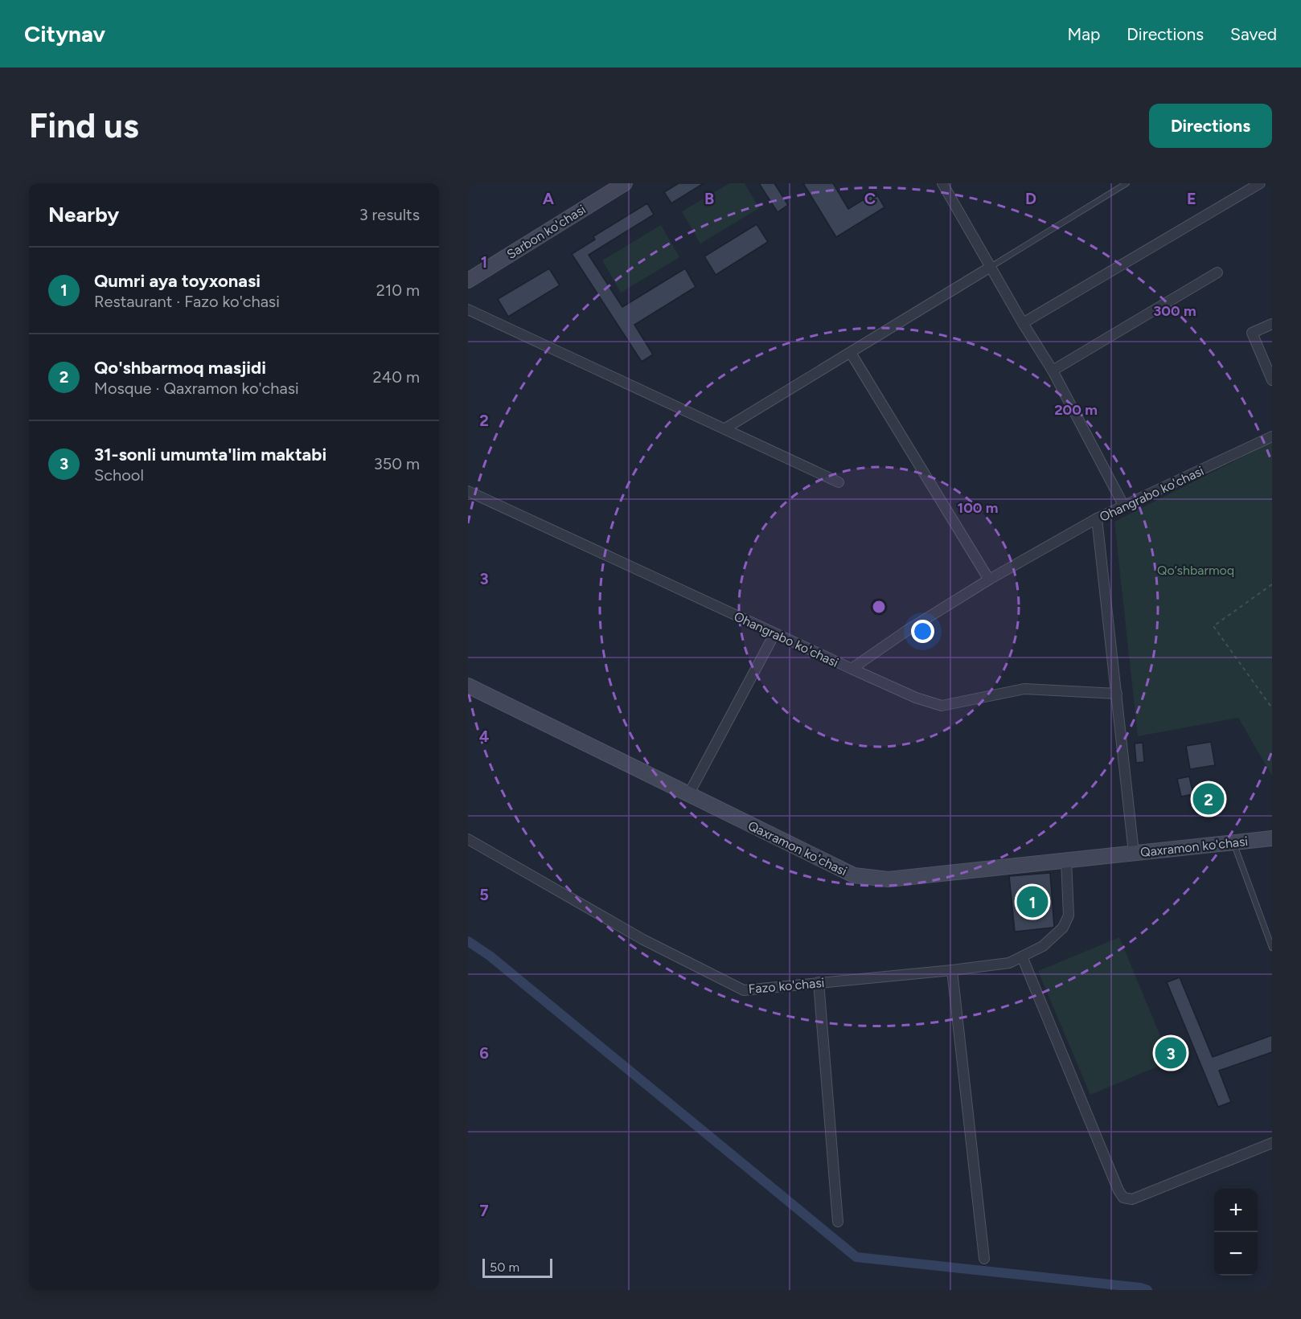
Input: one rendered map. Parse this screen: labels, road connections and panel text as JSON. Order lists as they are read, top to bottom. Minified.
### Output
{"streets":{"street":["Sarbon ko'chasi","Ohangrabo ko'chasi","Qaxramon ko'chasi","Fazo ko'chasi"]},"crossings":[["Qaxramon ko'chasi","Fazo ko'chasi"]],"parks":["Qo‘shbarmoq"],"scale_bar":"50 m","page":{"header":"Citynav","nav":["Map","Directions","Saved"],"buttons":"Directions","title":"Find us","heading":["Nearby","3 results"],"list":[{"mark":"1","name":"Qumri aya toyxonasi","note":"Restaurant · Fazo ko'chasi","value":"210 m"},{"mark":"2","name":"Qo'shbarmoq masjidi","note":"Mosque · Qaxramon ko'chasi","value":"240 m"},{"mark":"3","name":"31-sonli umumta'lim maktabi","note":"School","value":"350 m"}],"pins":["2","1","3"],"map_buttons":["+","−"],"scale":"50 m"},"grid":{"columns":["A","B","C","D","E"],"rows":["1","2","3","4","5","6","7"]},"rings":["300 m","200 m","100 m"]}
